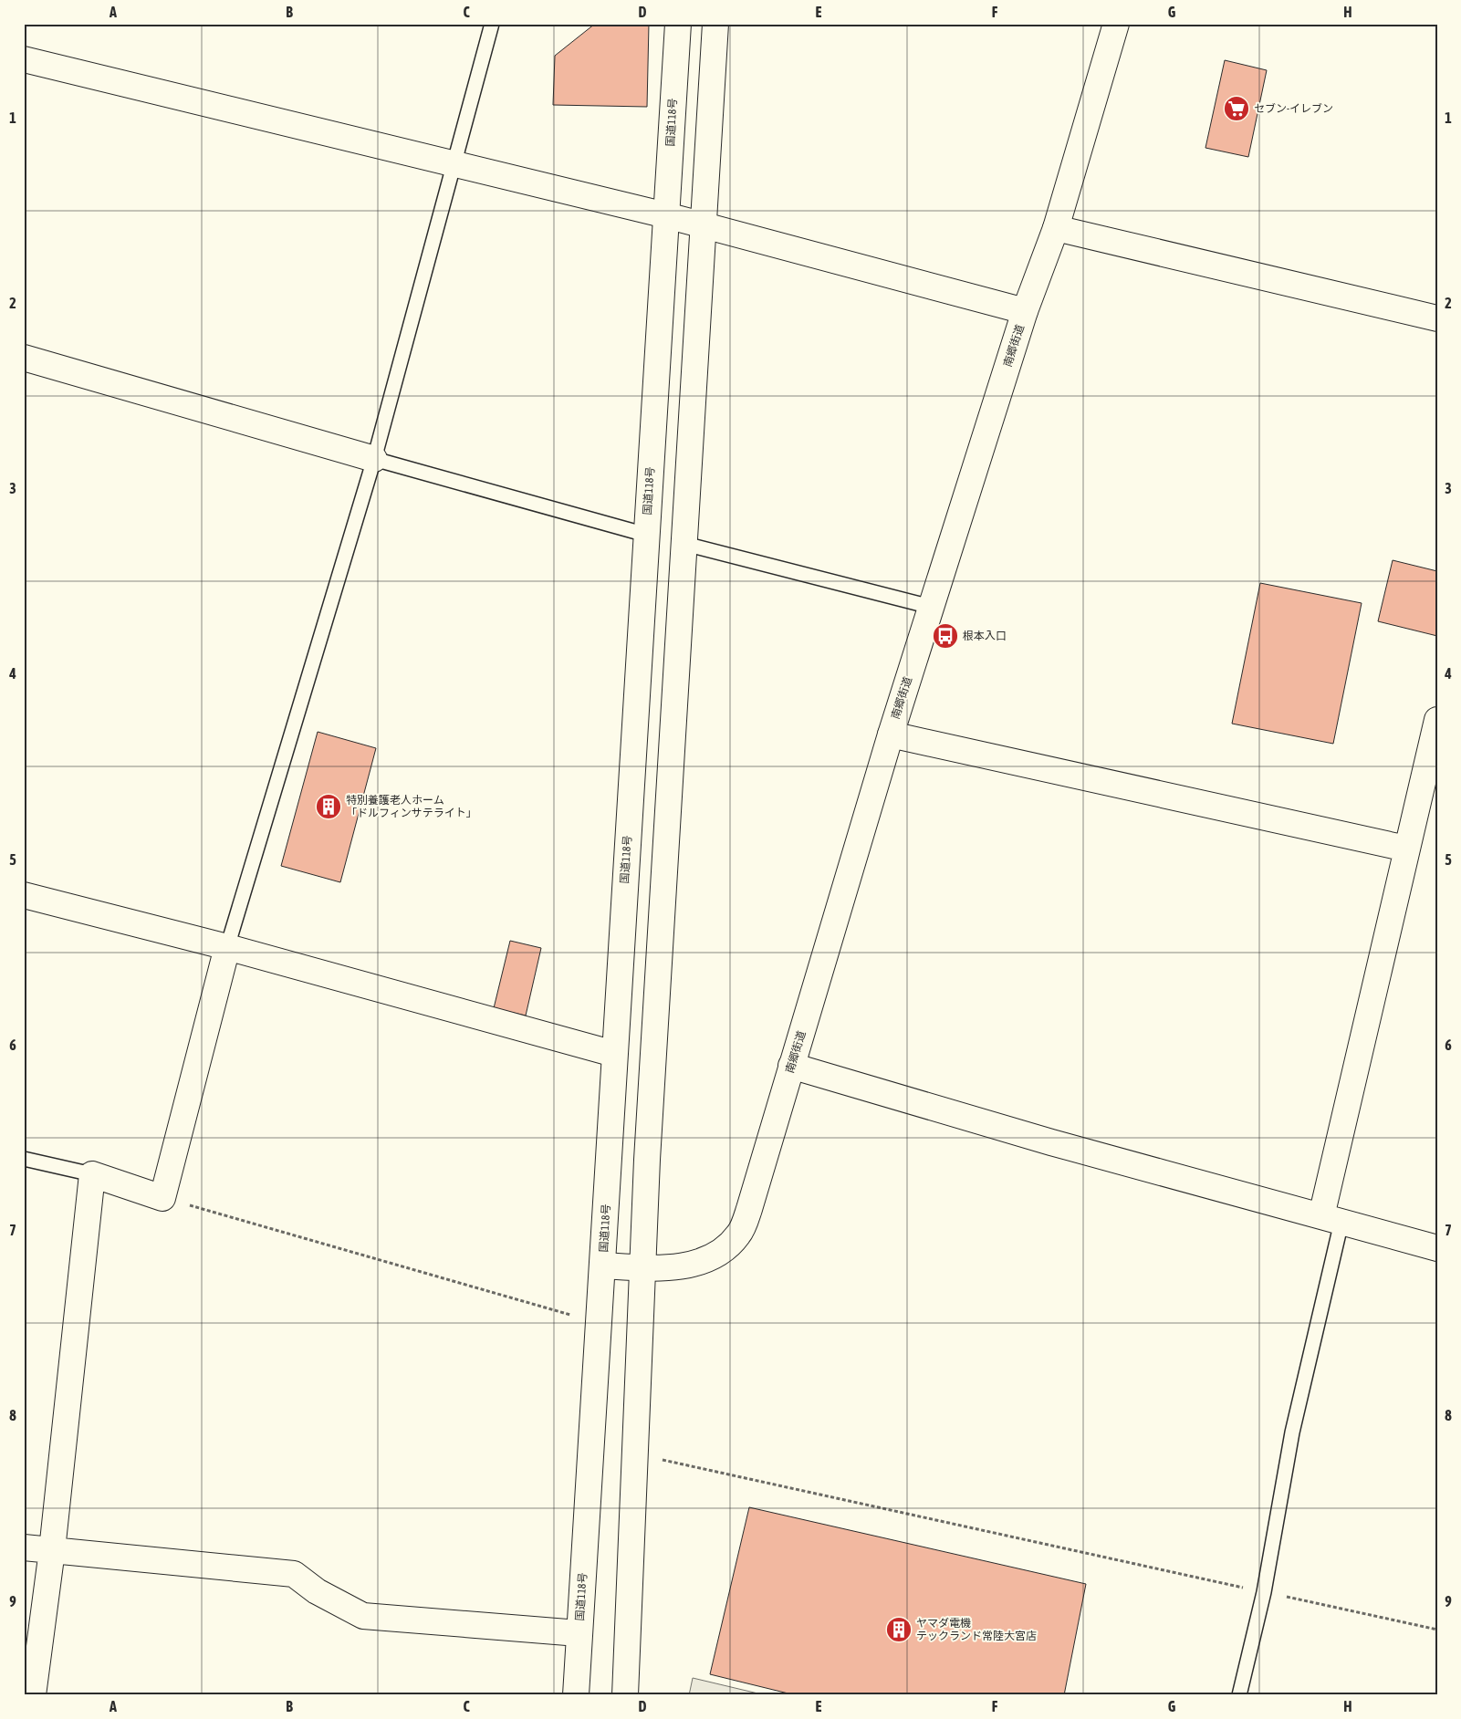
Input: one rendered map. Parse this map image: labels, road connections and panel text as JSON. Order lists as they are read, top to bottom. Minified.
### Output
{"streets":{"main road":["国道118号","南郷街道"]},"crossings":[["国道118号","南郷街道"]],"places":{"supermarket":["セブン-イレブン"],"bus stop":["根本入口"],"building":["特別養護老人ホーム 「ドルフィンサテライト」","ヤマダ電機 テックランド常陸大宮店"]},"grid":{"columns":["A","B","C","D","E","F","G","H"],"rows":["1","2","3","4","5","6","7","8","9"]}}
